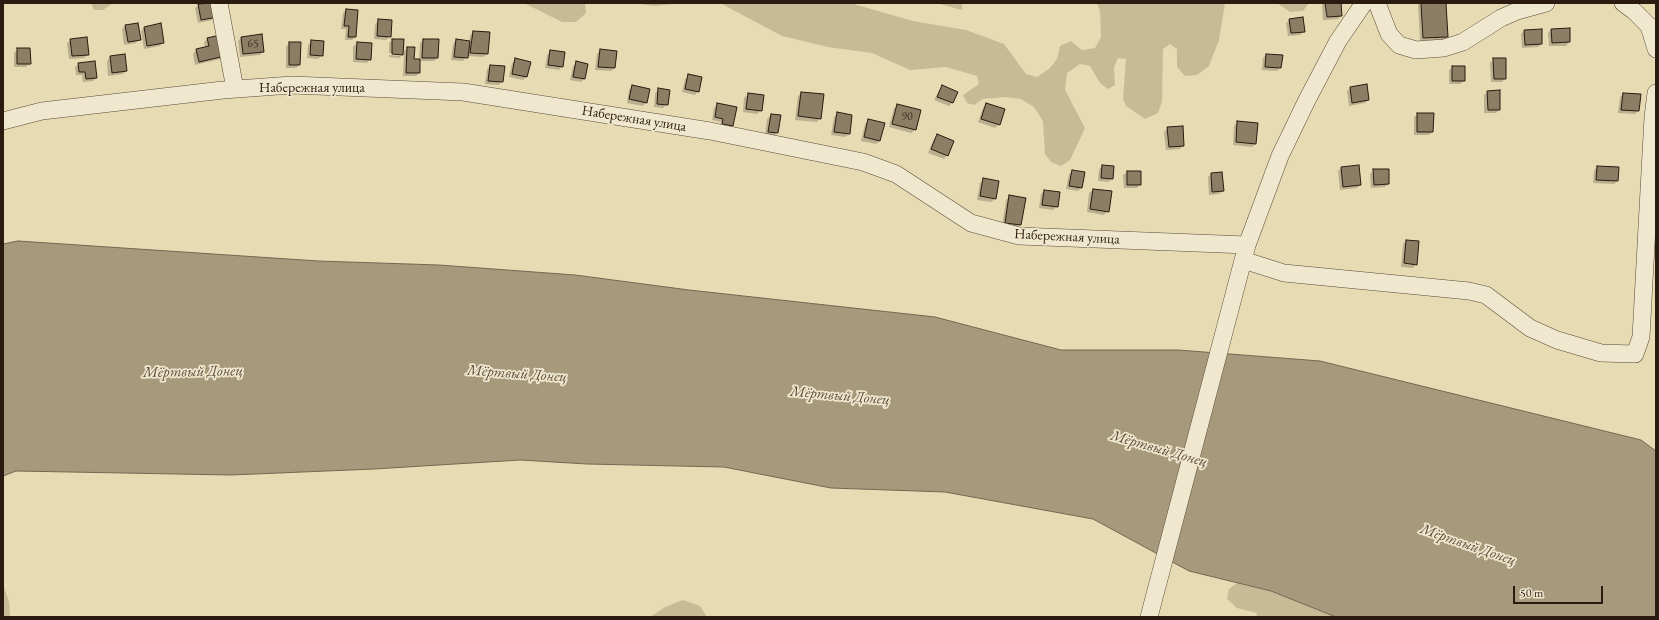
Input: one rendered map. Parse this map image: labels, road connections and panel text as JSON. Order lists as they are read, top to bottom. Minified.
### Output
{"streets":{"street":["Набережная улица"]},"water":["Мёртвый Донец"],"house_numbers":["65","90"],"scale_bar":"50 m"}
